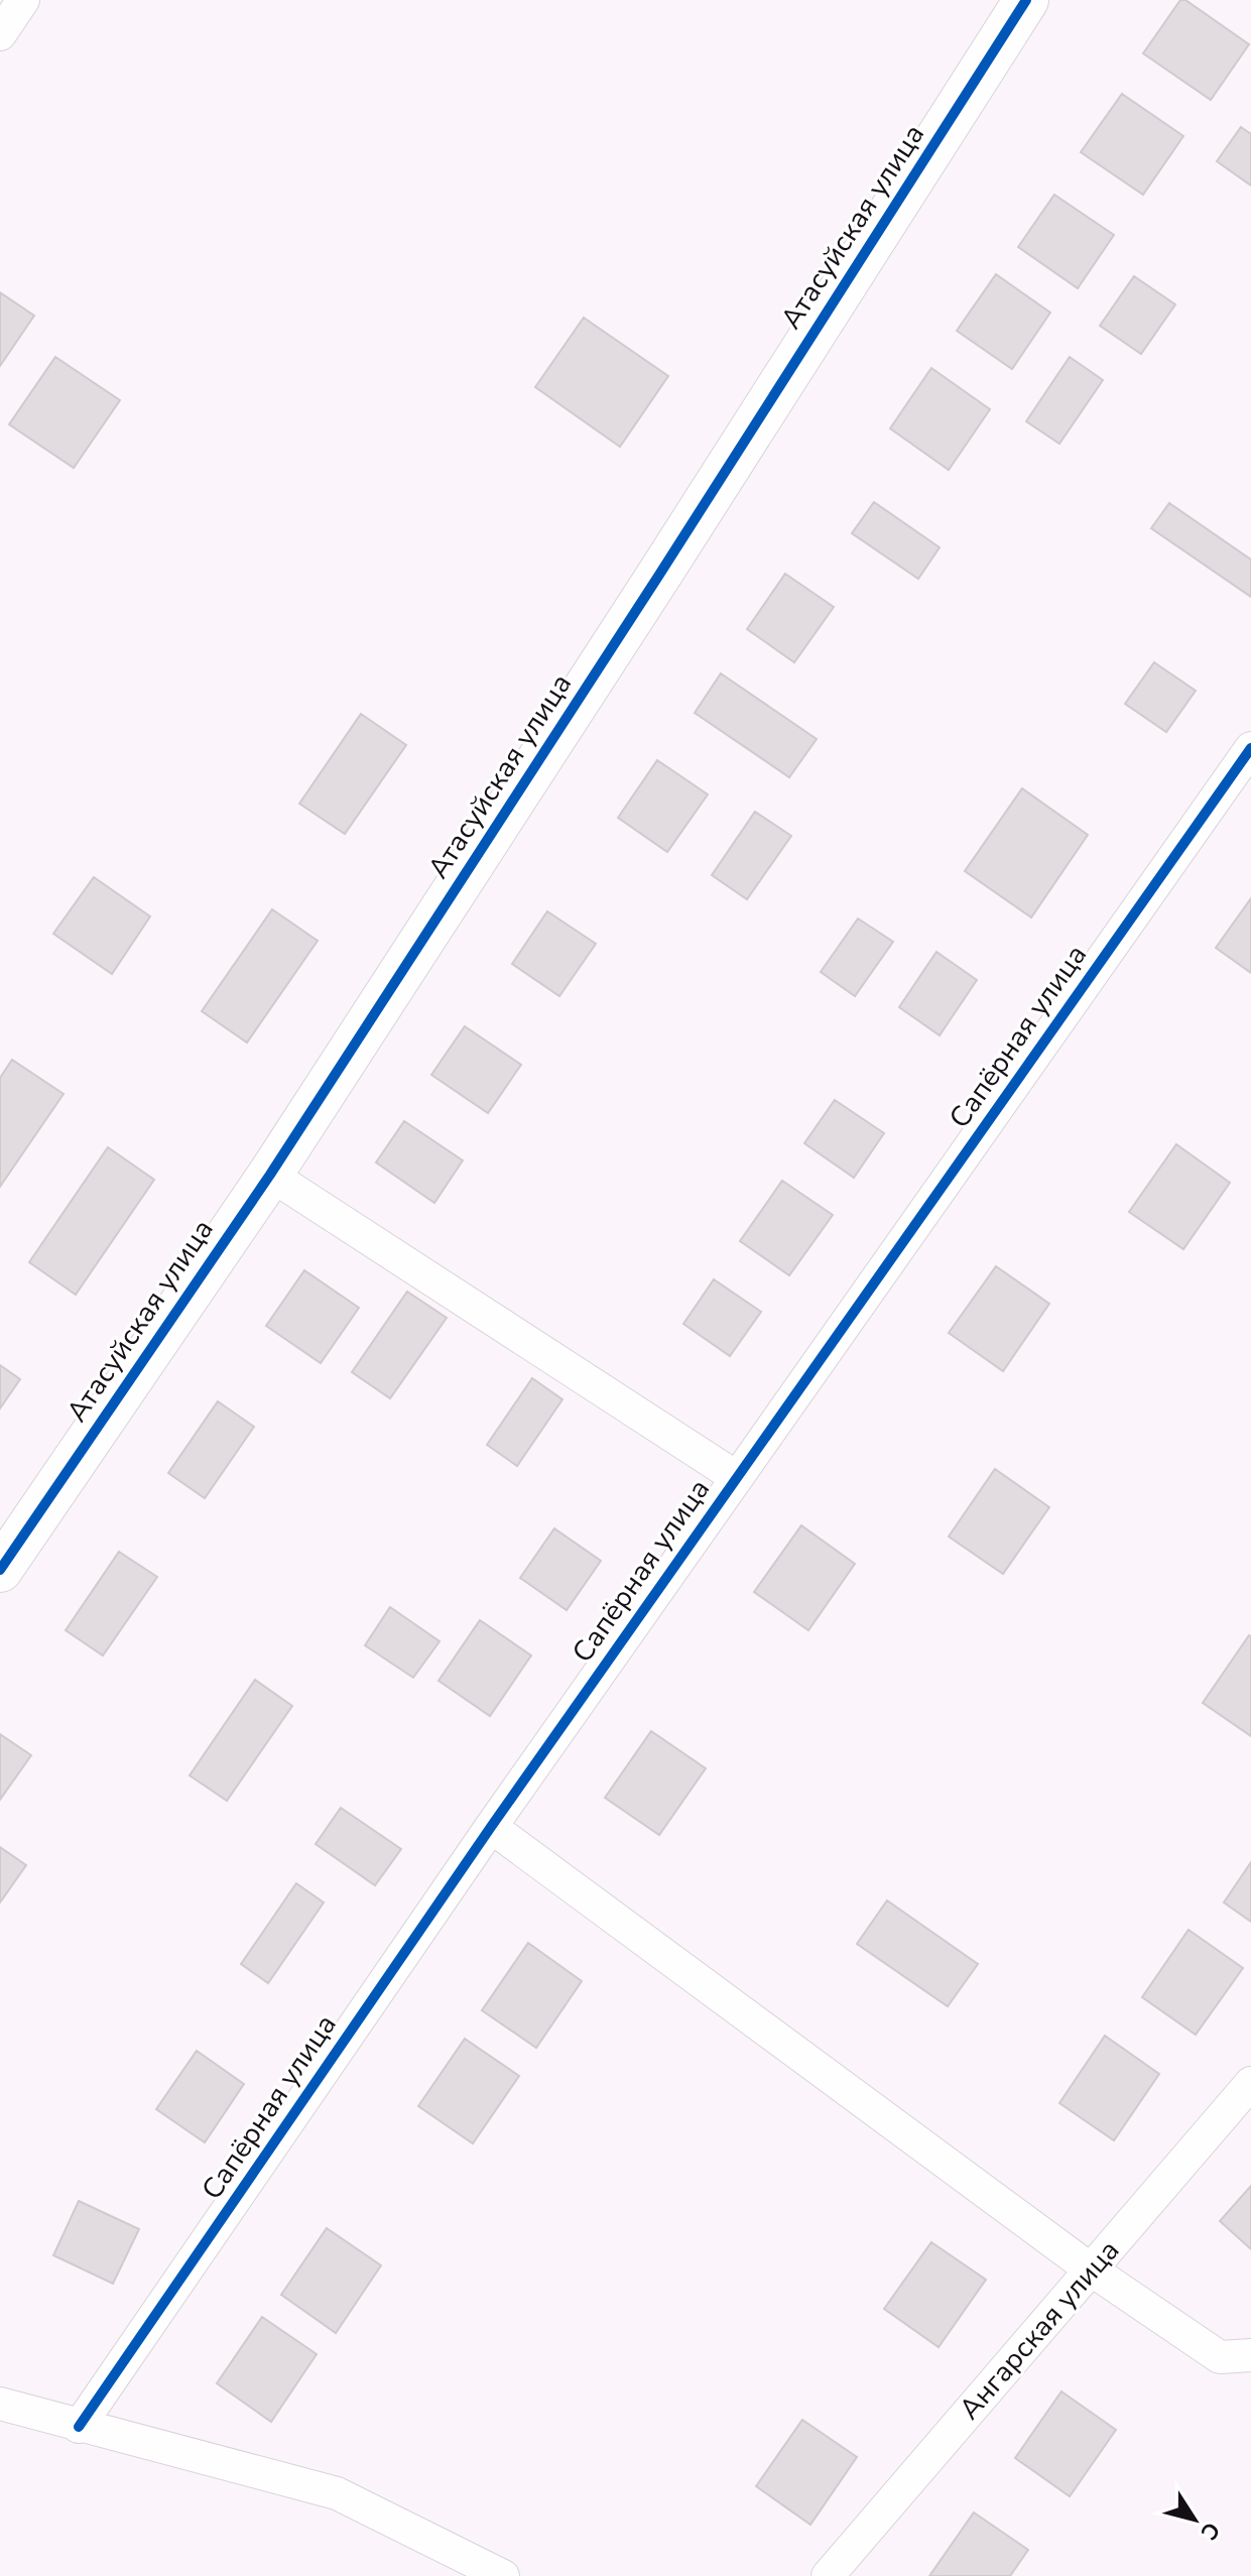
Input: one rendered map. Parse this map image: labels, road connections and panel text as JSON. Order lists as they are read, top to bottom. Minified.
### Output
{"streets":{"street":["Атасуйская улица","Сапёрная улица","Ангарская улица"]},"north":"bottom right"}
